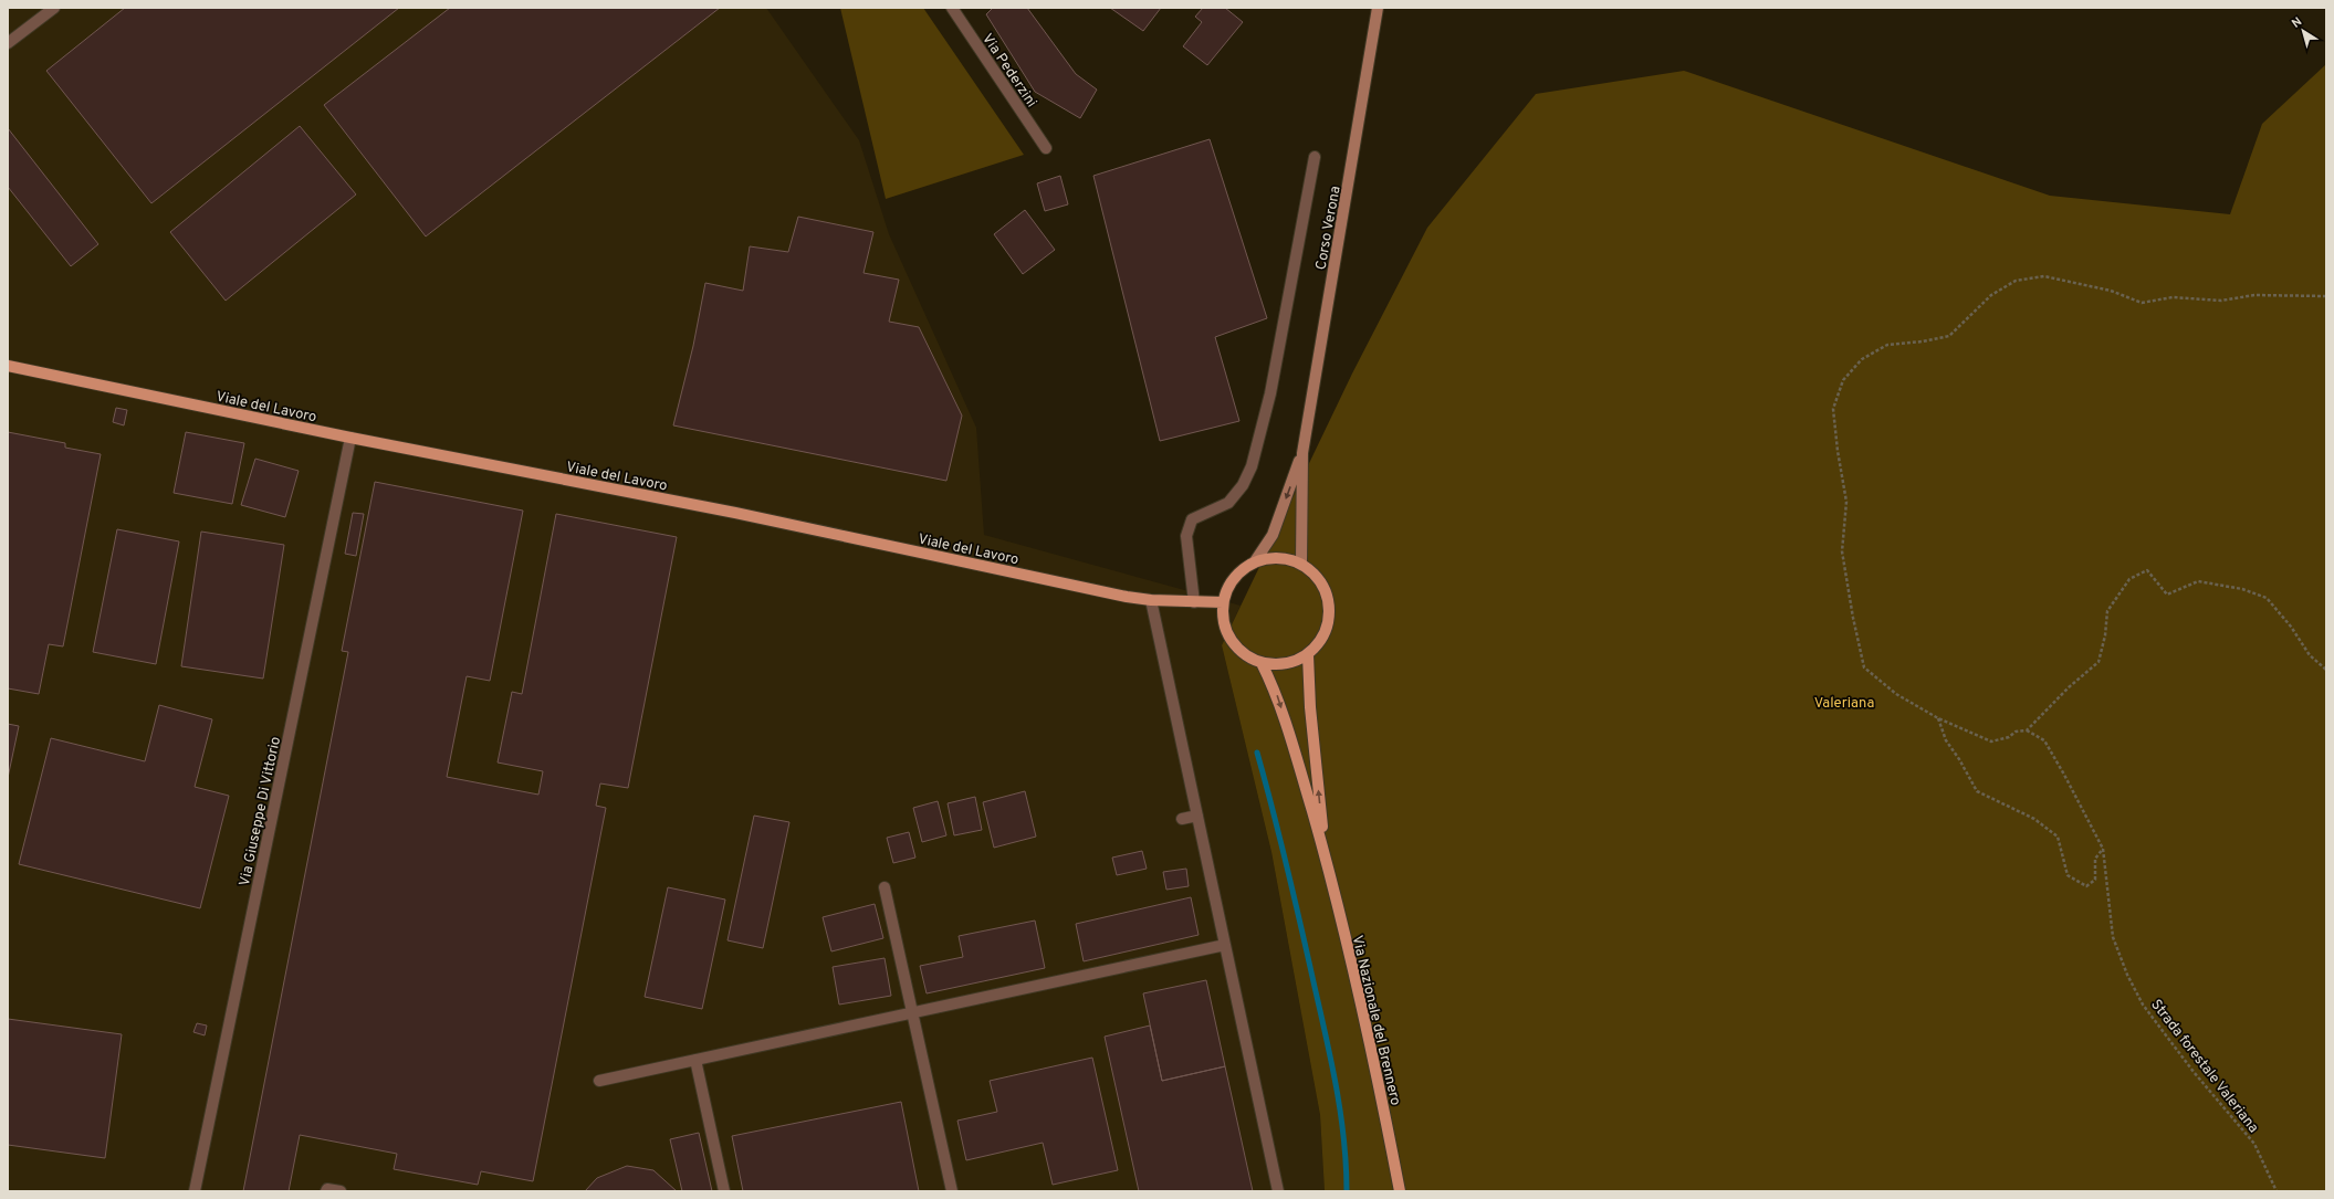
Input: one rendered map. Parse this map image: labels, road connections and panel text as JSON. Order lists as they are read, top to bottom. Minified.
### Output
{"streets":{"main road":["Corso Verona","Viale del Lavoro","Via Nazionale del Brennero"],"street":["Via Pederzini","Via Giuseppe Di Vittorio"],"path":["Strada forestale Valeriana"]},"crossings":[["Viale del Lavoro","Via Giuseppe Di Vittorio"],["Viale del Lavoro","Via Nazionale del Brennero"]],"parks":["Valeriana"],"north":"top left"}
